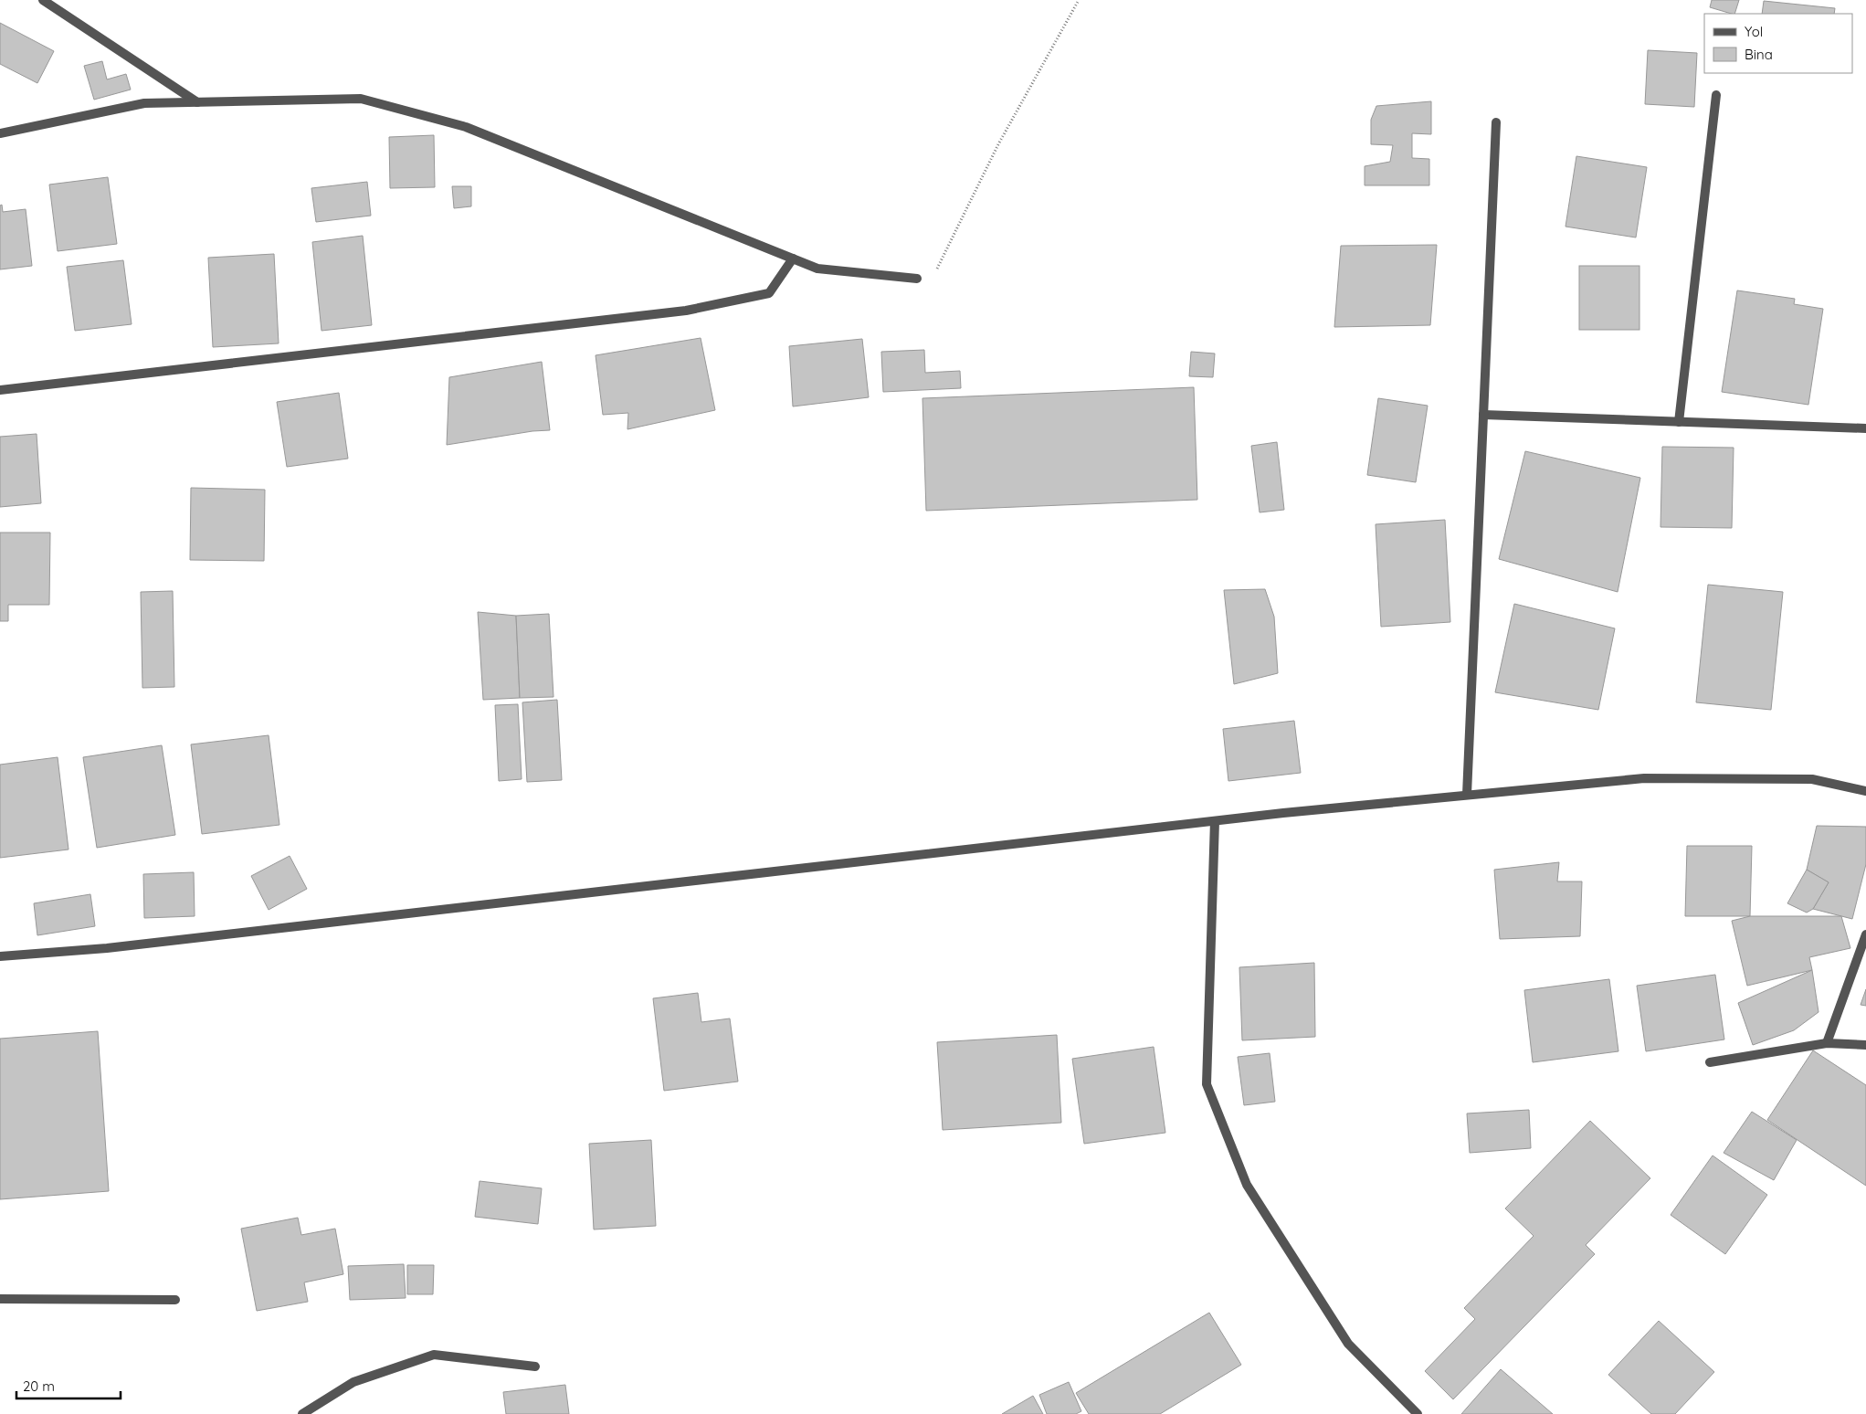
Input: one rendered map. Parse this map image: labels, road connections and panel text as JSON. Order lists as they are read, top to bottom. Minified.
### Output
{"legend":["Yol","Bina"],"scale_bar":"20 m"}
